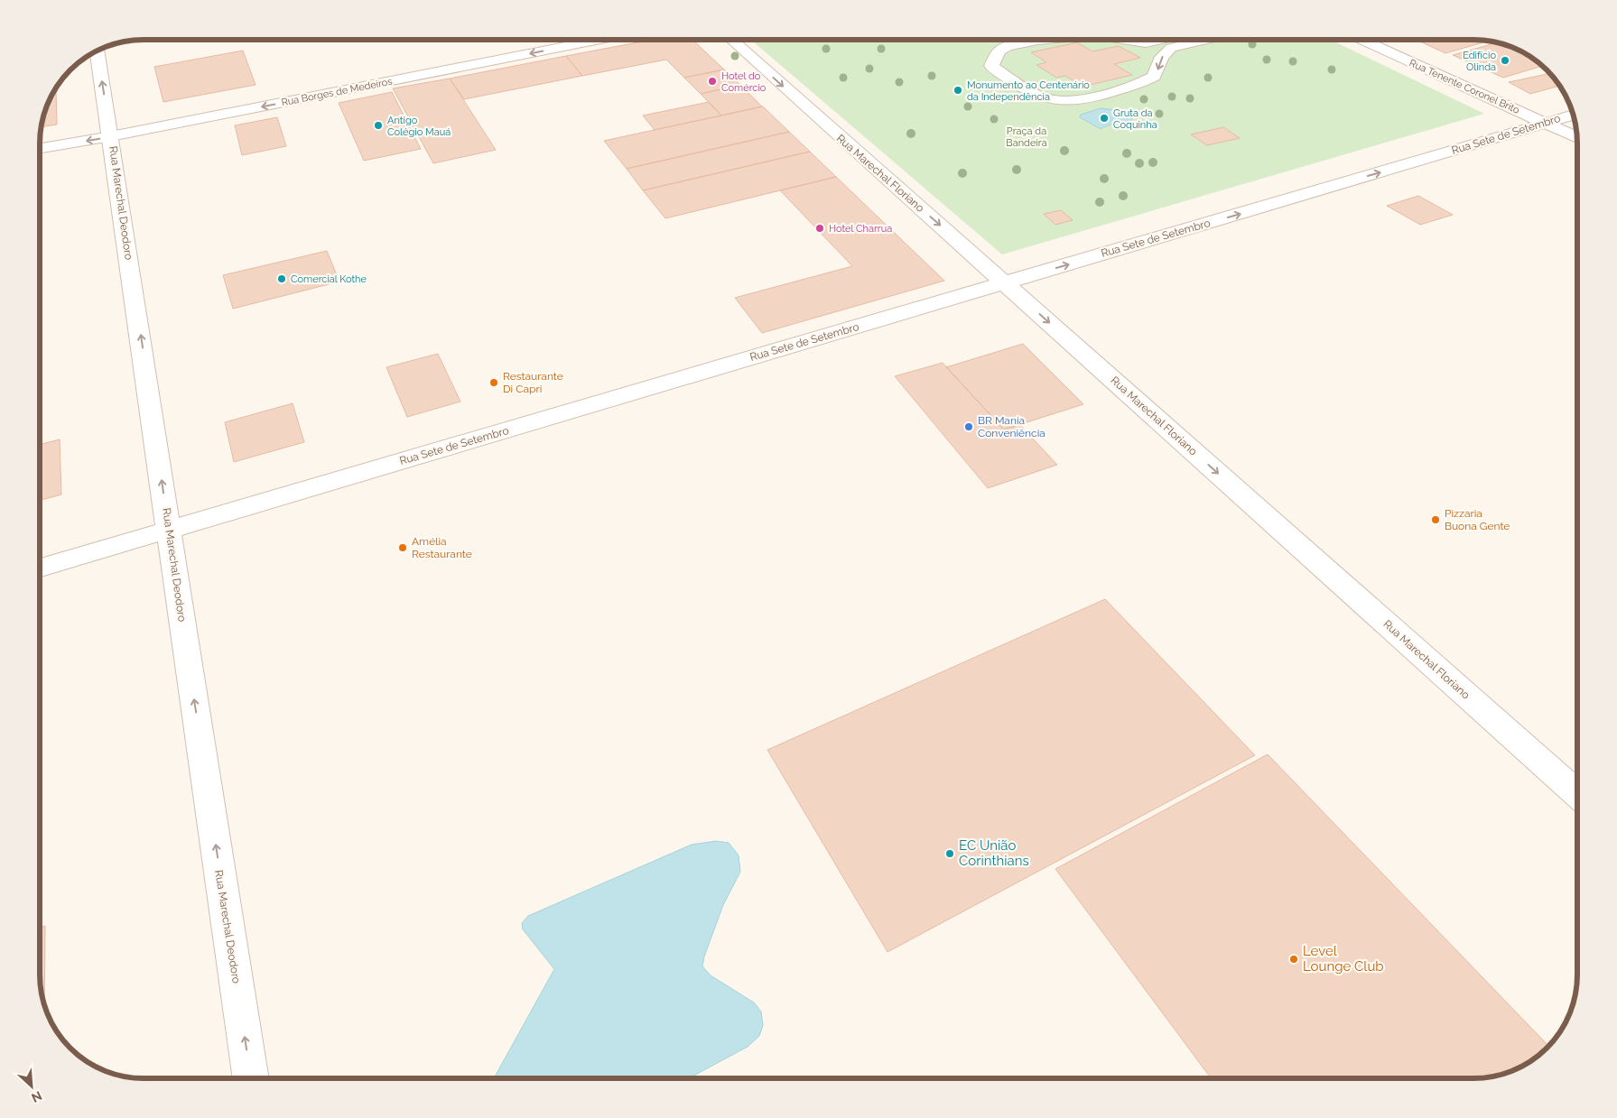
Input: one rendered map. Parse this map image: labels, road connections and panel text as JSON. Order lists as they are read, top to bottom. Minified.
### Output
{"streets":{"street":["Rua Tenente Coronel Brito","Rua Borges de Medeiros","Rua Sete de Setembro","Rua Marechal Floriano","Rua Marechal Deodoro"]},"crossings":[["Rua Tenente Coronel Brito","Rua Sete de Setembro"],["Rua Borges de Medeiros","Rua Marechal Deodoro"],["Rua Sete de Setembro","Rua Marechal Floriano"],["Rua Sete de Setembro","Rua Marechal Deodoro"]],"one_way":["Rua Borges de Medeiros","Rua Sete de Setembro","Rua Marechal Floriano","Rua Marechal Deodoro"],"parks":["Praça da Bandeira"],"places":["Edifício Olinda","Hotel do Comércio","Monumento ao Centenário da Independência","Gruta da Coquinha","Antigo Colégio Mauá","Hotel Charrua","Comercial Kothe","Restaurante Di Capri","BR Mania Conveniência","Pizzaria Buona Gente","Amélia Restaurante","EC União Corinthians","Level Lounge Club"],"north":"bottom right"}
